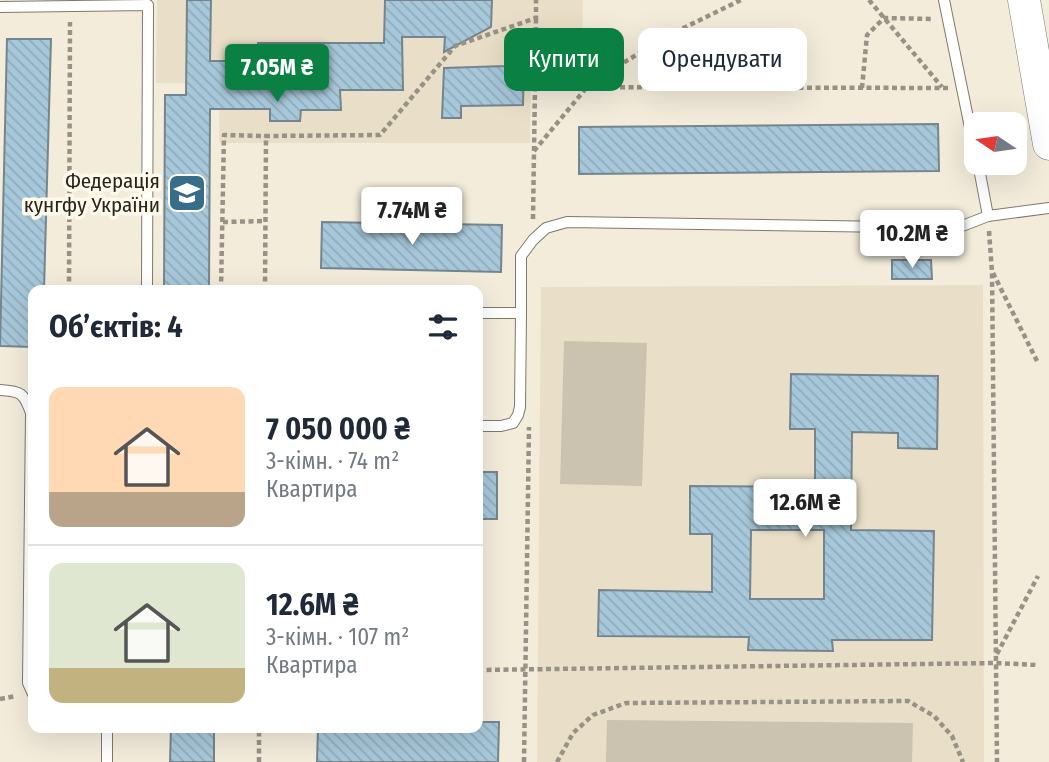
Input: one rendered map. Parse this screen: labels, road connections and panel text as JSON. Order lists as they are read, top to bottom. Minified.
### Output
{"places":{"school or university":["Федерація кунгфу України"]},"north":"left","page":{"chip":["Купити","Орендувати"],"price":["7.05M ₴","7.74M ₴","10.2M ₴","12.6M ₴"],"heading":"Об’єктів: 4","list":[{"name":"7 050 000 ₴","note":"3-кімн. · 74 m² · Квартира"},{"name":"12.6M ₴","note":"3-кімн. · 107 m² · Квартира"}]}}
